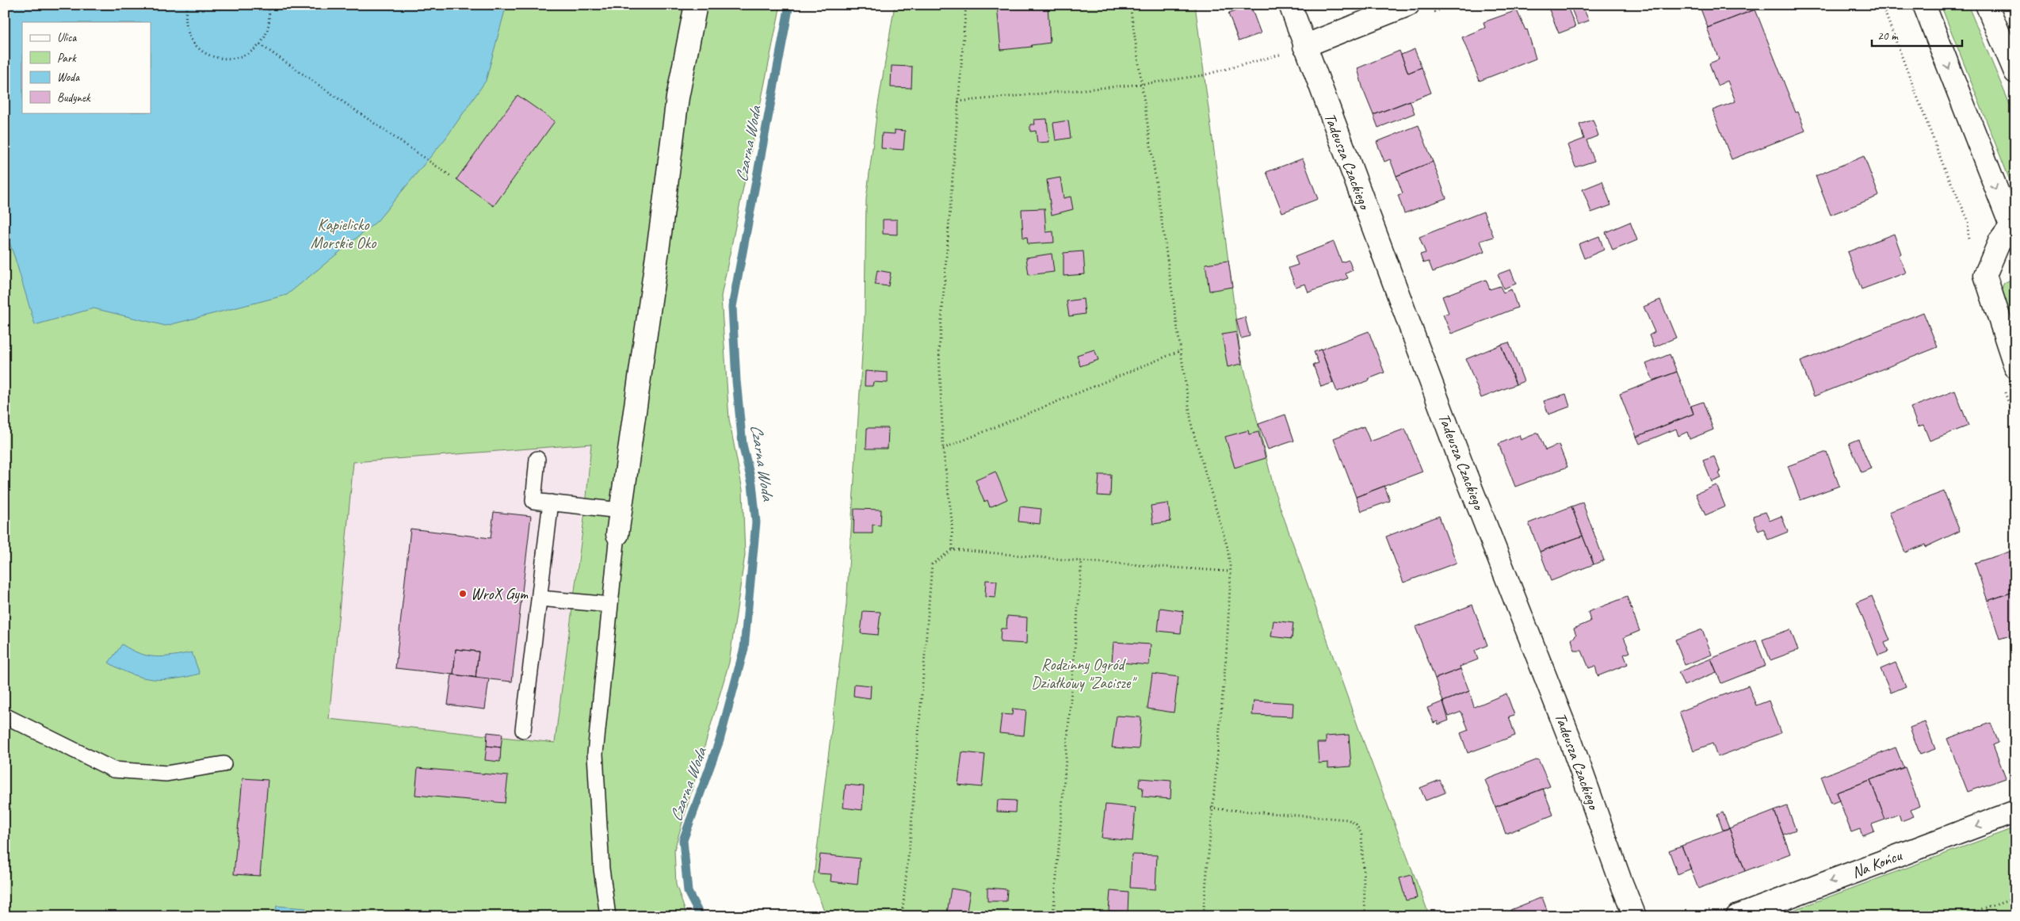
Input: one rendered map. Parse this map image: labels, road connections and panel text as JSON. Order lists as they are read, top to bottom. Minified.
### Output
{"streets":{"street":["Tadeusza Czackiego","Na Końcu"]},"one_way":["Na Końcu"],"water":["Czarna Woda"],"parks":["Kąpielisko Morskie Oko","Rodzinny Ogród Działkowy \"Zacisze\""],"places":["WroX Gym"],"legend":["Ulica","Park","Woda","Budynek"],"scale_bar":"20 m"}
